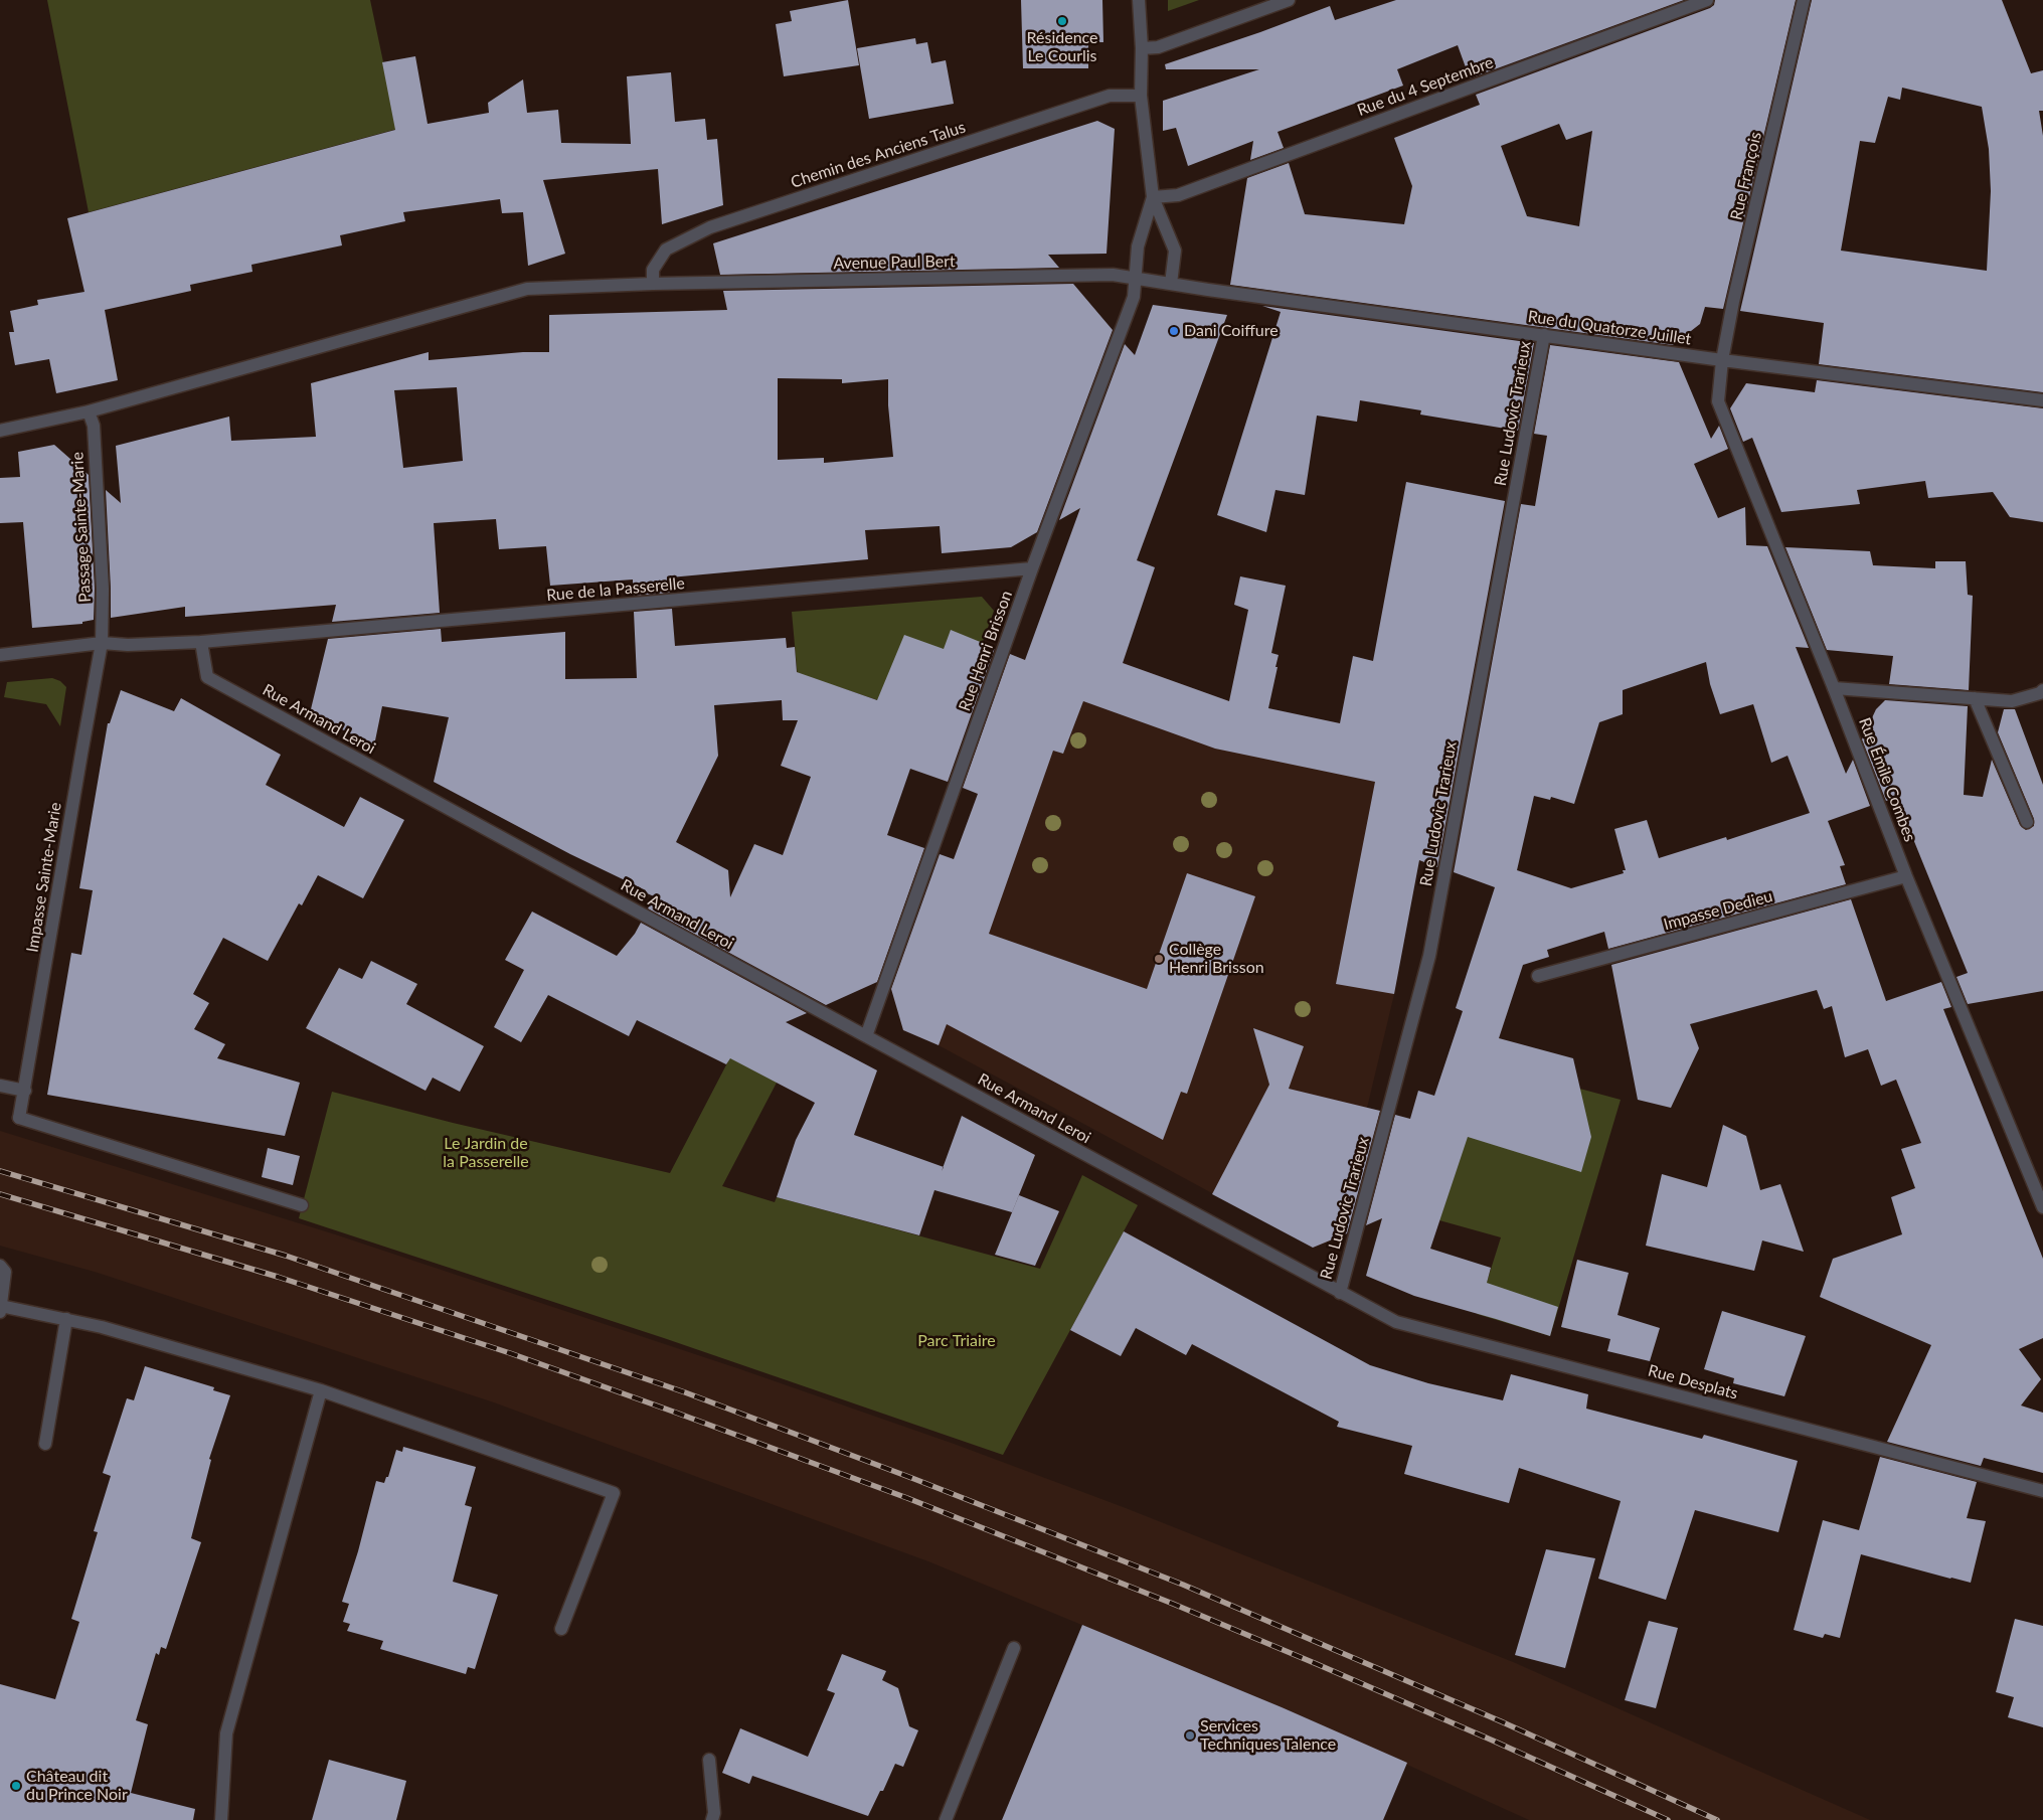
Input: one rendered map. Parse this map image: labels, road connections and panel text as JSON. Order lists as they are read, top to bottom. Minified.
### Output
{"streets":{"street":["Rue du 4 Septembre","Chemin des Anciens Talus","Rue François","Avenue Paul Bert","Rue du Quatorze Juillet","Rue Ludovic Trarieux","Passage Sainte-Marie","Rue de la Passerelle","Rue Henri Brisson","Rue Armand Leroi","Rue Émile Combes","Impasse Sainte-Marie","Impasse Dedieu","Rue Desplats"]},"crossings":[["Chemin des Anciens Talus","Avenue Paul Bert"],["Rue François","Rue du Quatorze Juillet"],["Rue François","Rue Émile Combes"],["Avenue Paul Bert","Rue du Quatorze Juillet"],["Avenue Paul Bert","Passage Sainte-Marie"],["Avenue Paul Bert","Rue Henri Brisson"],["Rue du Quatorze Juillet","Rue Ludovic Trarieux"],["Rue du Quatorze Juillet","Rue Henri Brisson"],["Rue du Quatorze Juillet","Rue Émile Combes"],["Rue Ludovic Trarieux","Rue Armand Leroi"],["Rue Ludovic Trarieux","Rue Desplats"],["Passage Sainte-Marie","Impasse Sainte-Marie"],["Rue de la Passerelle","Rue Henri Brisson"],["Rue de la Passerelle","Rue Armand Leroi"],["Rue Henri Brisson","Rue Armand Leroi"],["Rue Armand Leroi","Rue Desplats"],["Rue Émile Combes","Impasse Dedieu"]],"parks":["Le Jardin de la Passerelle","Parc Triaire"],"places":["Résidence Le Courlis","Dani Coiffure","Collège Henri Brisson","Services Techniques Talence","Château dit du Prince Noir"]}
